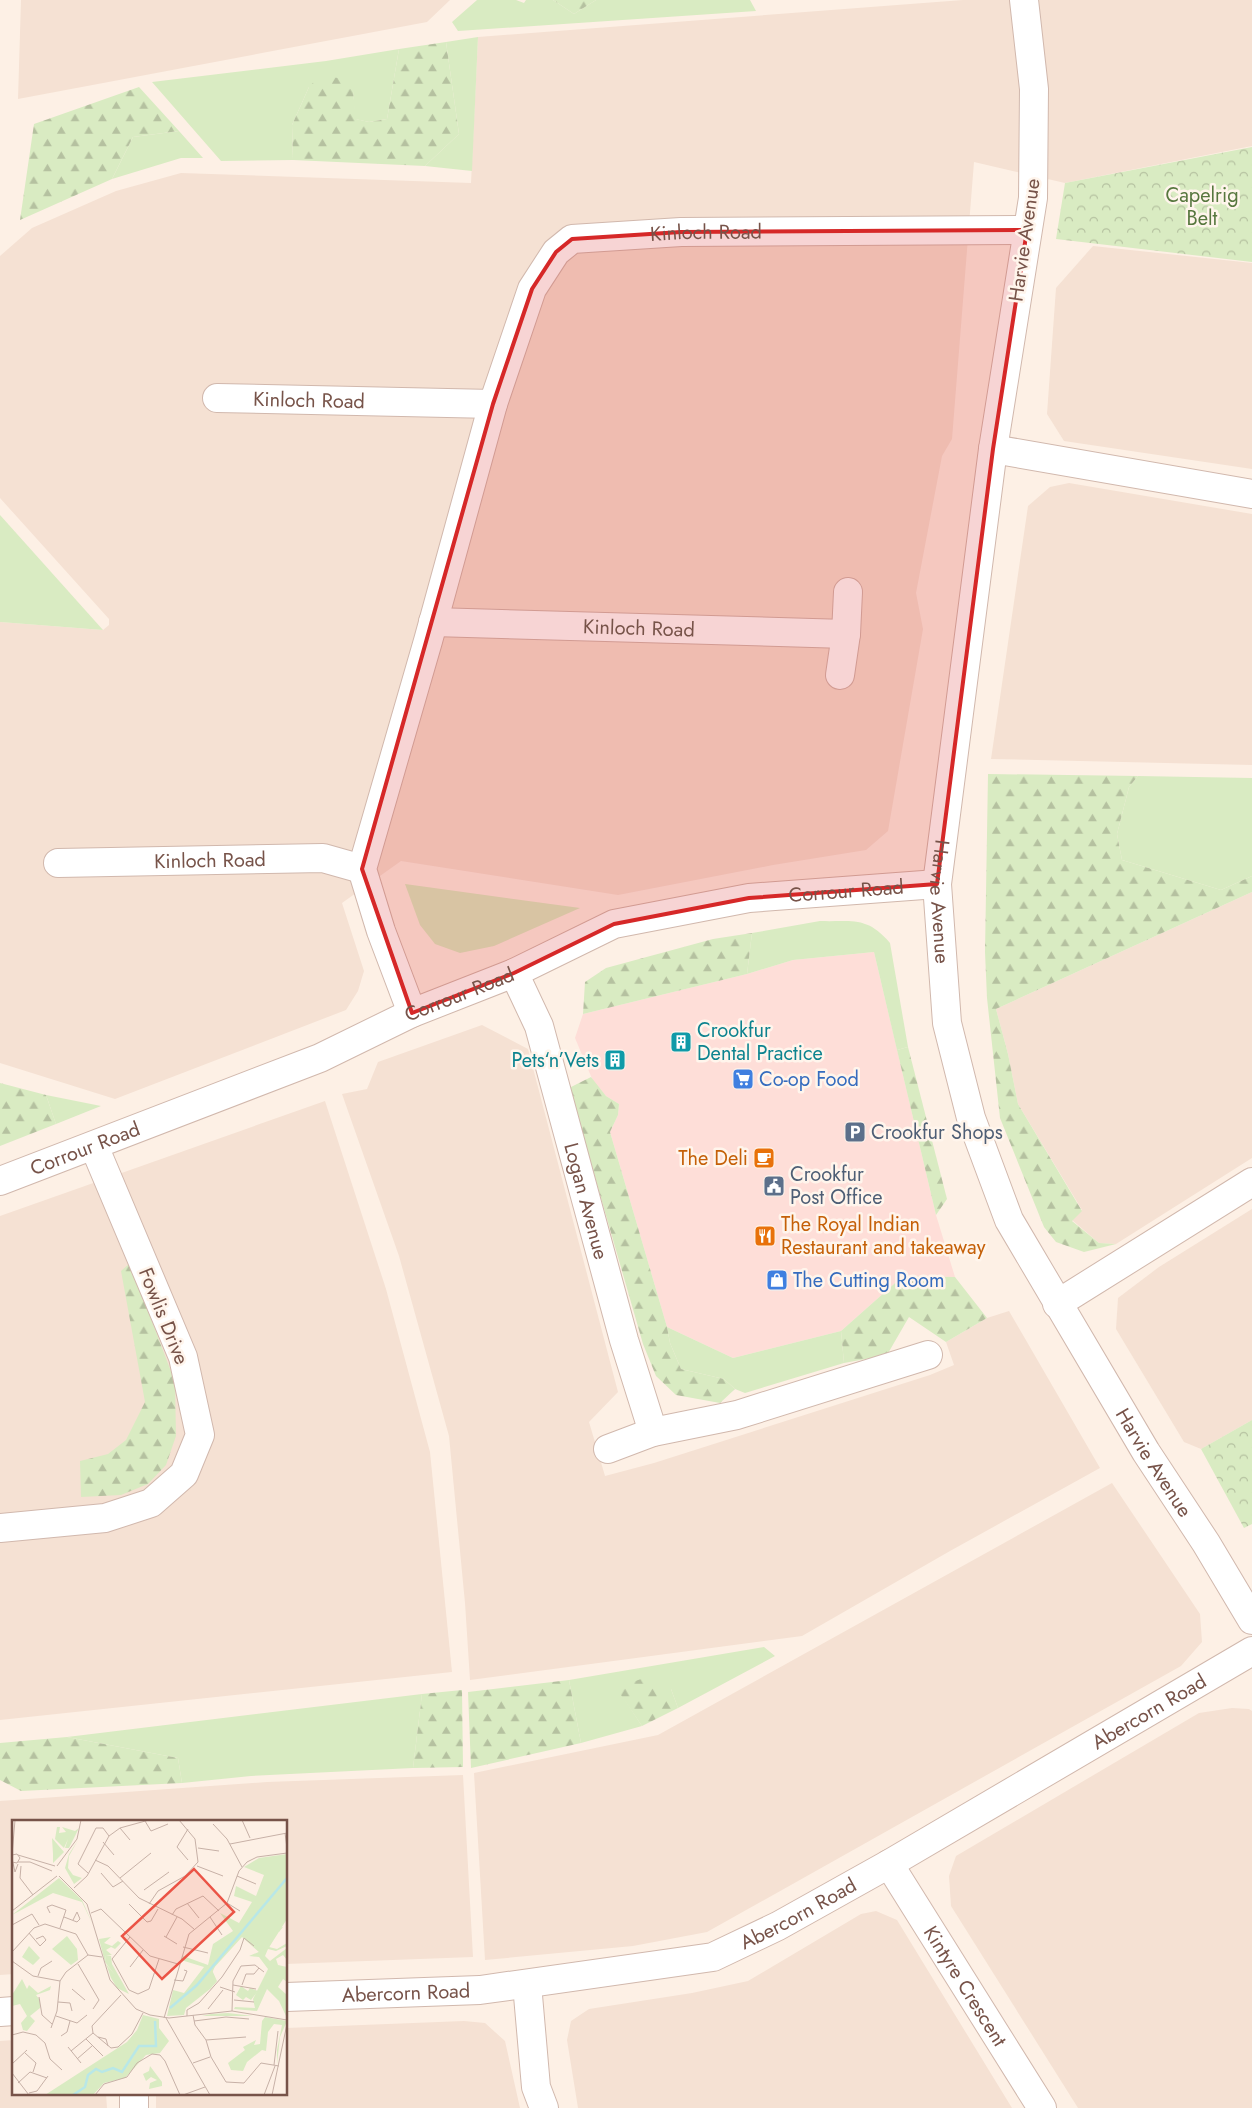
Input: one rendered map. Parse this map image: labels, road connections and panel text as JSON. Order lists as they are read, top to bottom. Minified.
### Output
{"streets":{"street":["Kinloch Road","Harvie Avenue","Corrour Road","Logan Avenue","Fowlis Drive","Abercorn Road","Kintyre Crescent"]},"crossings":[["Kinloch Road","Harvie Avenue"],["Harvie Avenue","Corrour Road"],["Corrour Road","Logan Avenue"],["Corrour Road","Fowlis Drive"],["Abercorn Road","Kintyre Crescent"]],"parks":["Capelrig Belt"],"places":{"building":["Crookfur Dental Practice","Pets‘n’Vets"],"supermarket":["Co-op Food"],"parking":["Crookfur Shops"],"cafe":["The Deli"],"public building":["Crookfur Post Office"],"restaurant":["The Royal Indian Restaurant and takeaway"],"shop":["The Cutting Room"]}}
